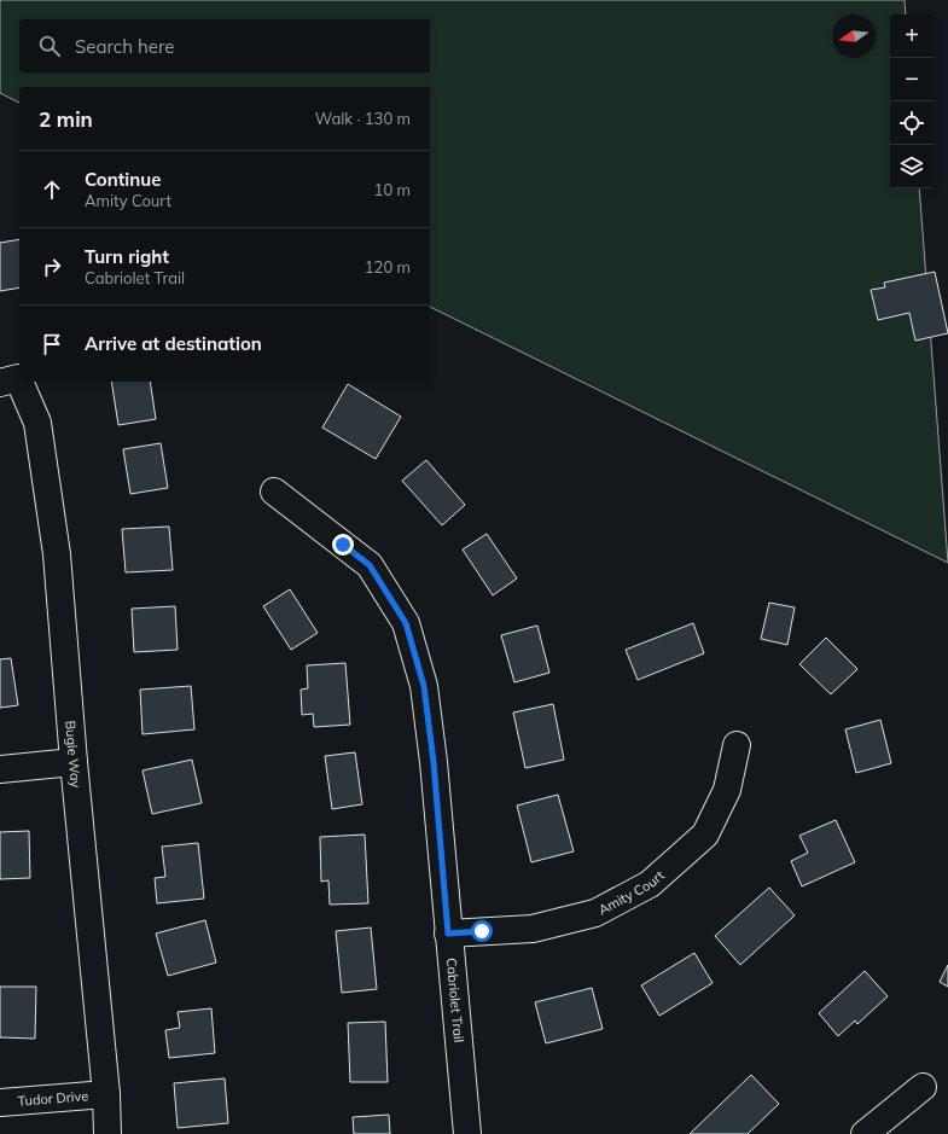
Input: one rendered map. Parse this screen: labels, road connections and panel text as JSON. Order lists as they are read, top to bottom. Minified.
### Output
{"streets":{"street":["Bugle Way","Amity Court","Cabriolet Trail","Tudor Drive"]},"crossings":[["Bugle Way","Tudor Drive"],["Amity Court","Cabriolet Trail"]],"north":"left","page":{"map_buttons":["+","−"],"search":"Search here","heading":["2 min","Walk · 130 m"],"list":[["Continue","Amity Court","10 m"],["Turn right","Cabriolet Trail","120 m"],"Arrive at destination"]}}
